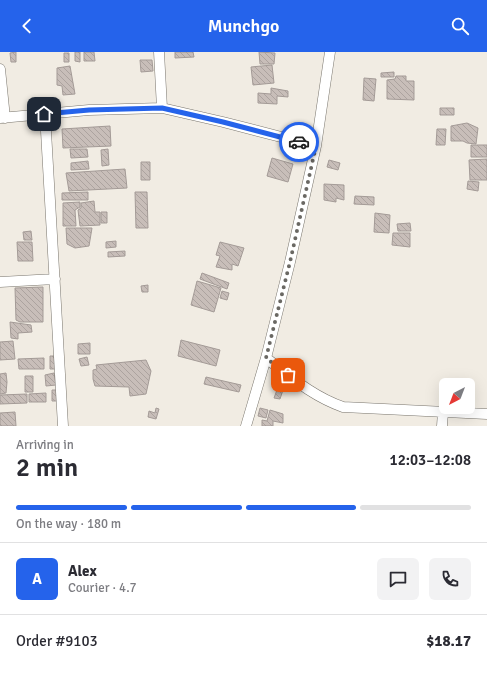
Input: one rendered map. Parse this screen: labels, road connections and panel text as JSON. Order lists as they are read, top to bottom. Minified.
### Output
{"north":"bottom left","page":{"header":"Munchgo","heading":["2 min","Arriving in","12:03–12:08"],"panel":["Alex","Courier · 4.7","Order #9103","$18.17"],"bar":"On the way · 180 m","round":"A"}}
